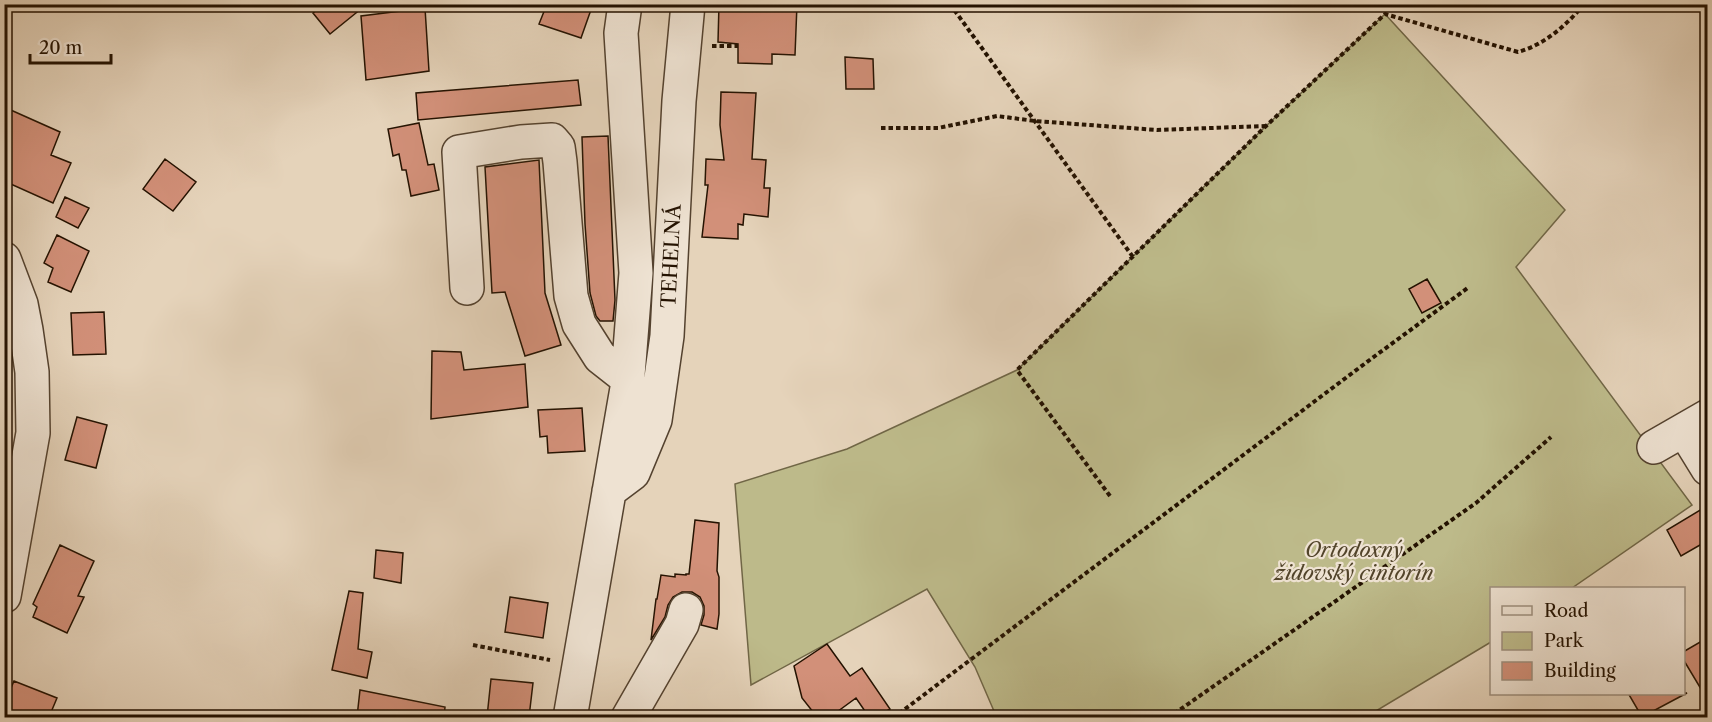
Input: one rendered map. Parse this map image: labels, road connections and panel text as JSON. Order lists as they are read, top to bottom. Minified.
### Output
{"streets":{"street":["TEHELNÁ"]},"parks":["Ortodoxný židovský cintorín"],"legend":["Road","Park","Building"],"scale_bar":"20 m"}
